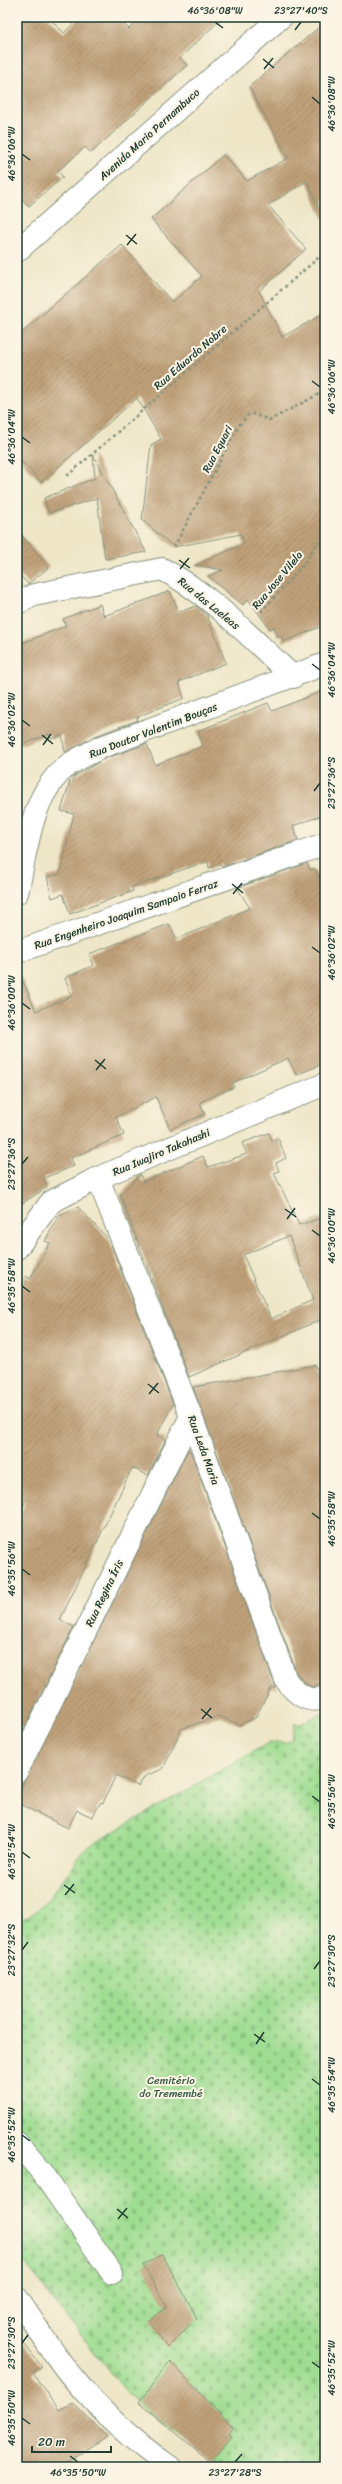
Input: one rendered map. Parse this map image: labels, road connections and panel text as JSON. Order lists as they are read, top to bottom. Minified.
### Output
{"streets":{"street":["Avenida Mario Pernambuco","Rua das Laeleas","Rua Doutor Valentim Bouças","Rua Engenheiro Joaquim Sampaio Ferraz","Rua Iwajiro Takahashi","Rua Leda Maria","Rua Regina Íris"],"path":["Rua Eduardo Nobre","Rua Equari","Rua Jose Vilela"]},"crossings":[["Rua Equari","Rua das Laeleas"],["Rua Jose Vilela","Rua das Laeleas"],["Rua das Laeleas","Rua Doutor Valentim Bouças"],["Rua Iwajiro Takahashi","Rua Leda Maria"],["Rua Leda Maria","Rua Regina Íris"]],"parks":["Cemitério do Tremembé"],"scale_bar":"20 m","coordinates":["46°36'08\"W","23°27'40\"S","46°36'06\"W","46°36'04\"W","46°36'02\"W","23°27'36\"S","46°36'00\"W","46°35'58\"W","46°35'56\"W","46°35'54\"W","23°27'32\"S","23°27'30\"S","46°35'52\"W","46°35'50\"W","23°27'28\"S"]}
